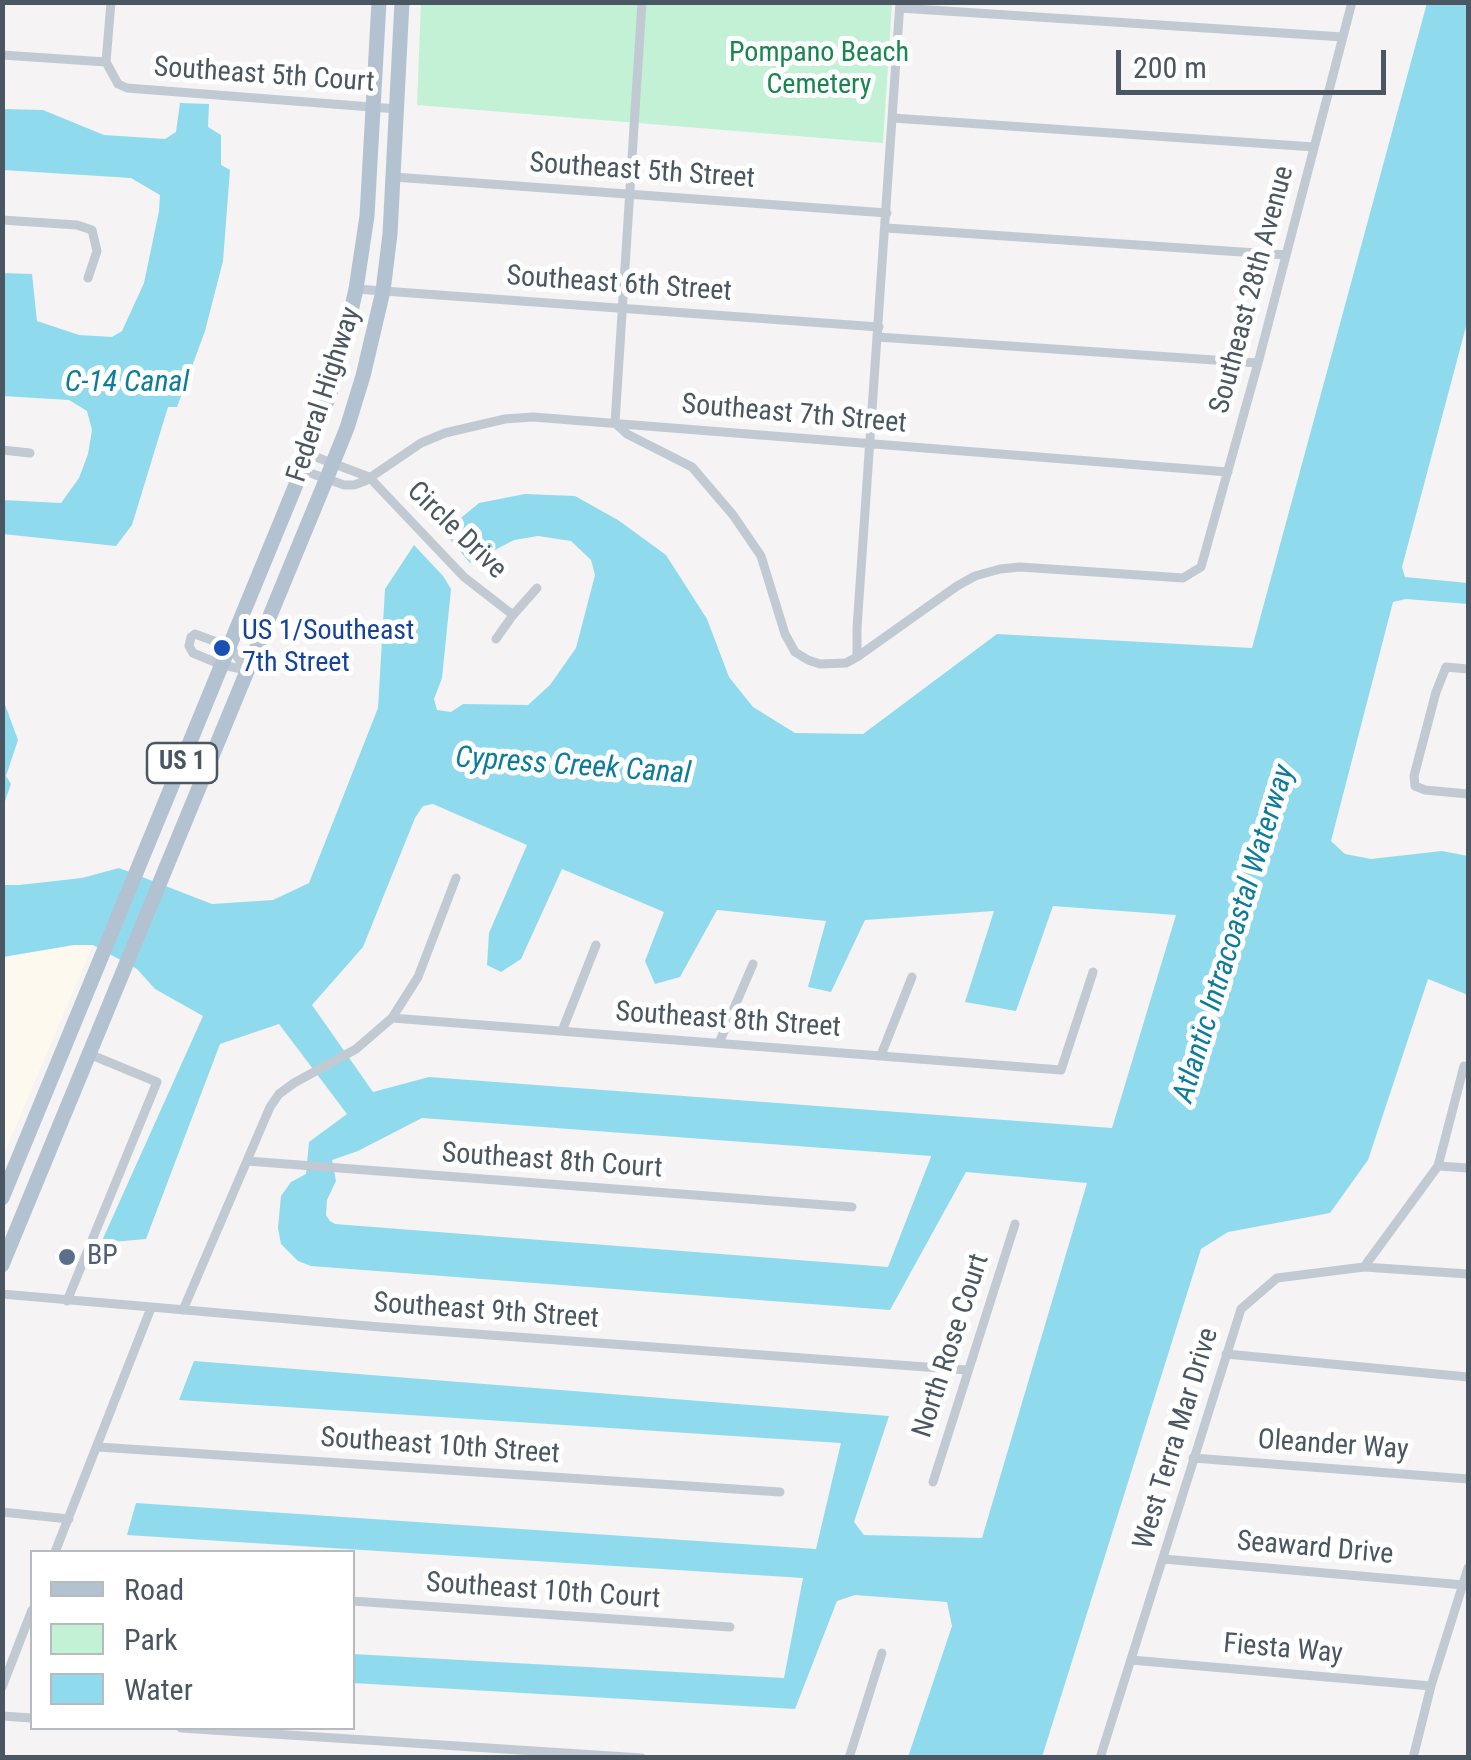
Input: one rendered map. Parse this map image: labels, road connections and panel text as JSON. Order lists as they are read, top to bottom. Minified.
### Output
{"streets":{"main road":["Federal Highway","US 1"],"street":["Southeast 5th Court","Southeast 5th Street","Southeast 6th Street","Southeast 28th Avenue","Southeast 7th Street","Circle Drive","Southeast 8th Street","Southeast 8th Court","Southeast 9th Street","North Rose Court","West Terra Mar Drive","Oleander Way","Southeast 10th Street","Seaward Drive","Southeast 10th Court","Fiesta Way"]},"crossings":[["Southeast 5th Court","Federal Highway"],["Southeast 5th Street","Federal Highway"],["Southeast 6th Street","Southeast 28th Avenue"],["Southeast 6th Street","Federal Highway"],["Southeast 28th Avenue","Southeast 7th Street"],["Federal Highway","Southeast 7th Street"],["Southeast 7th Street","Circle Drive"],["Southeast 9th Street","North Rose Court"],["West Terra Mar Drive","Oleander Way"],["West Terra Mar Drive","Seaward Drive"],["West Terra Mar Drive","Fiesta Way"]],"water":["C-14 Canal","Cypress Creek Canal","Atlantic Intracoastal Waterway"],"parks":["Pompano Beach Cemetery"],"places":["US 1/Southeast 7th Street","BP"],"legend":["Road","Park","Water"],"scale_bar":"200 m"}
